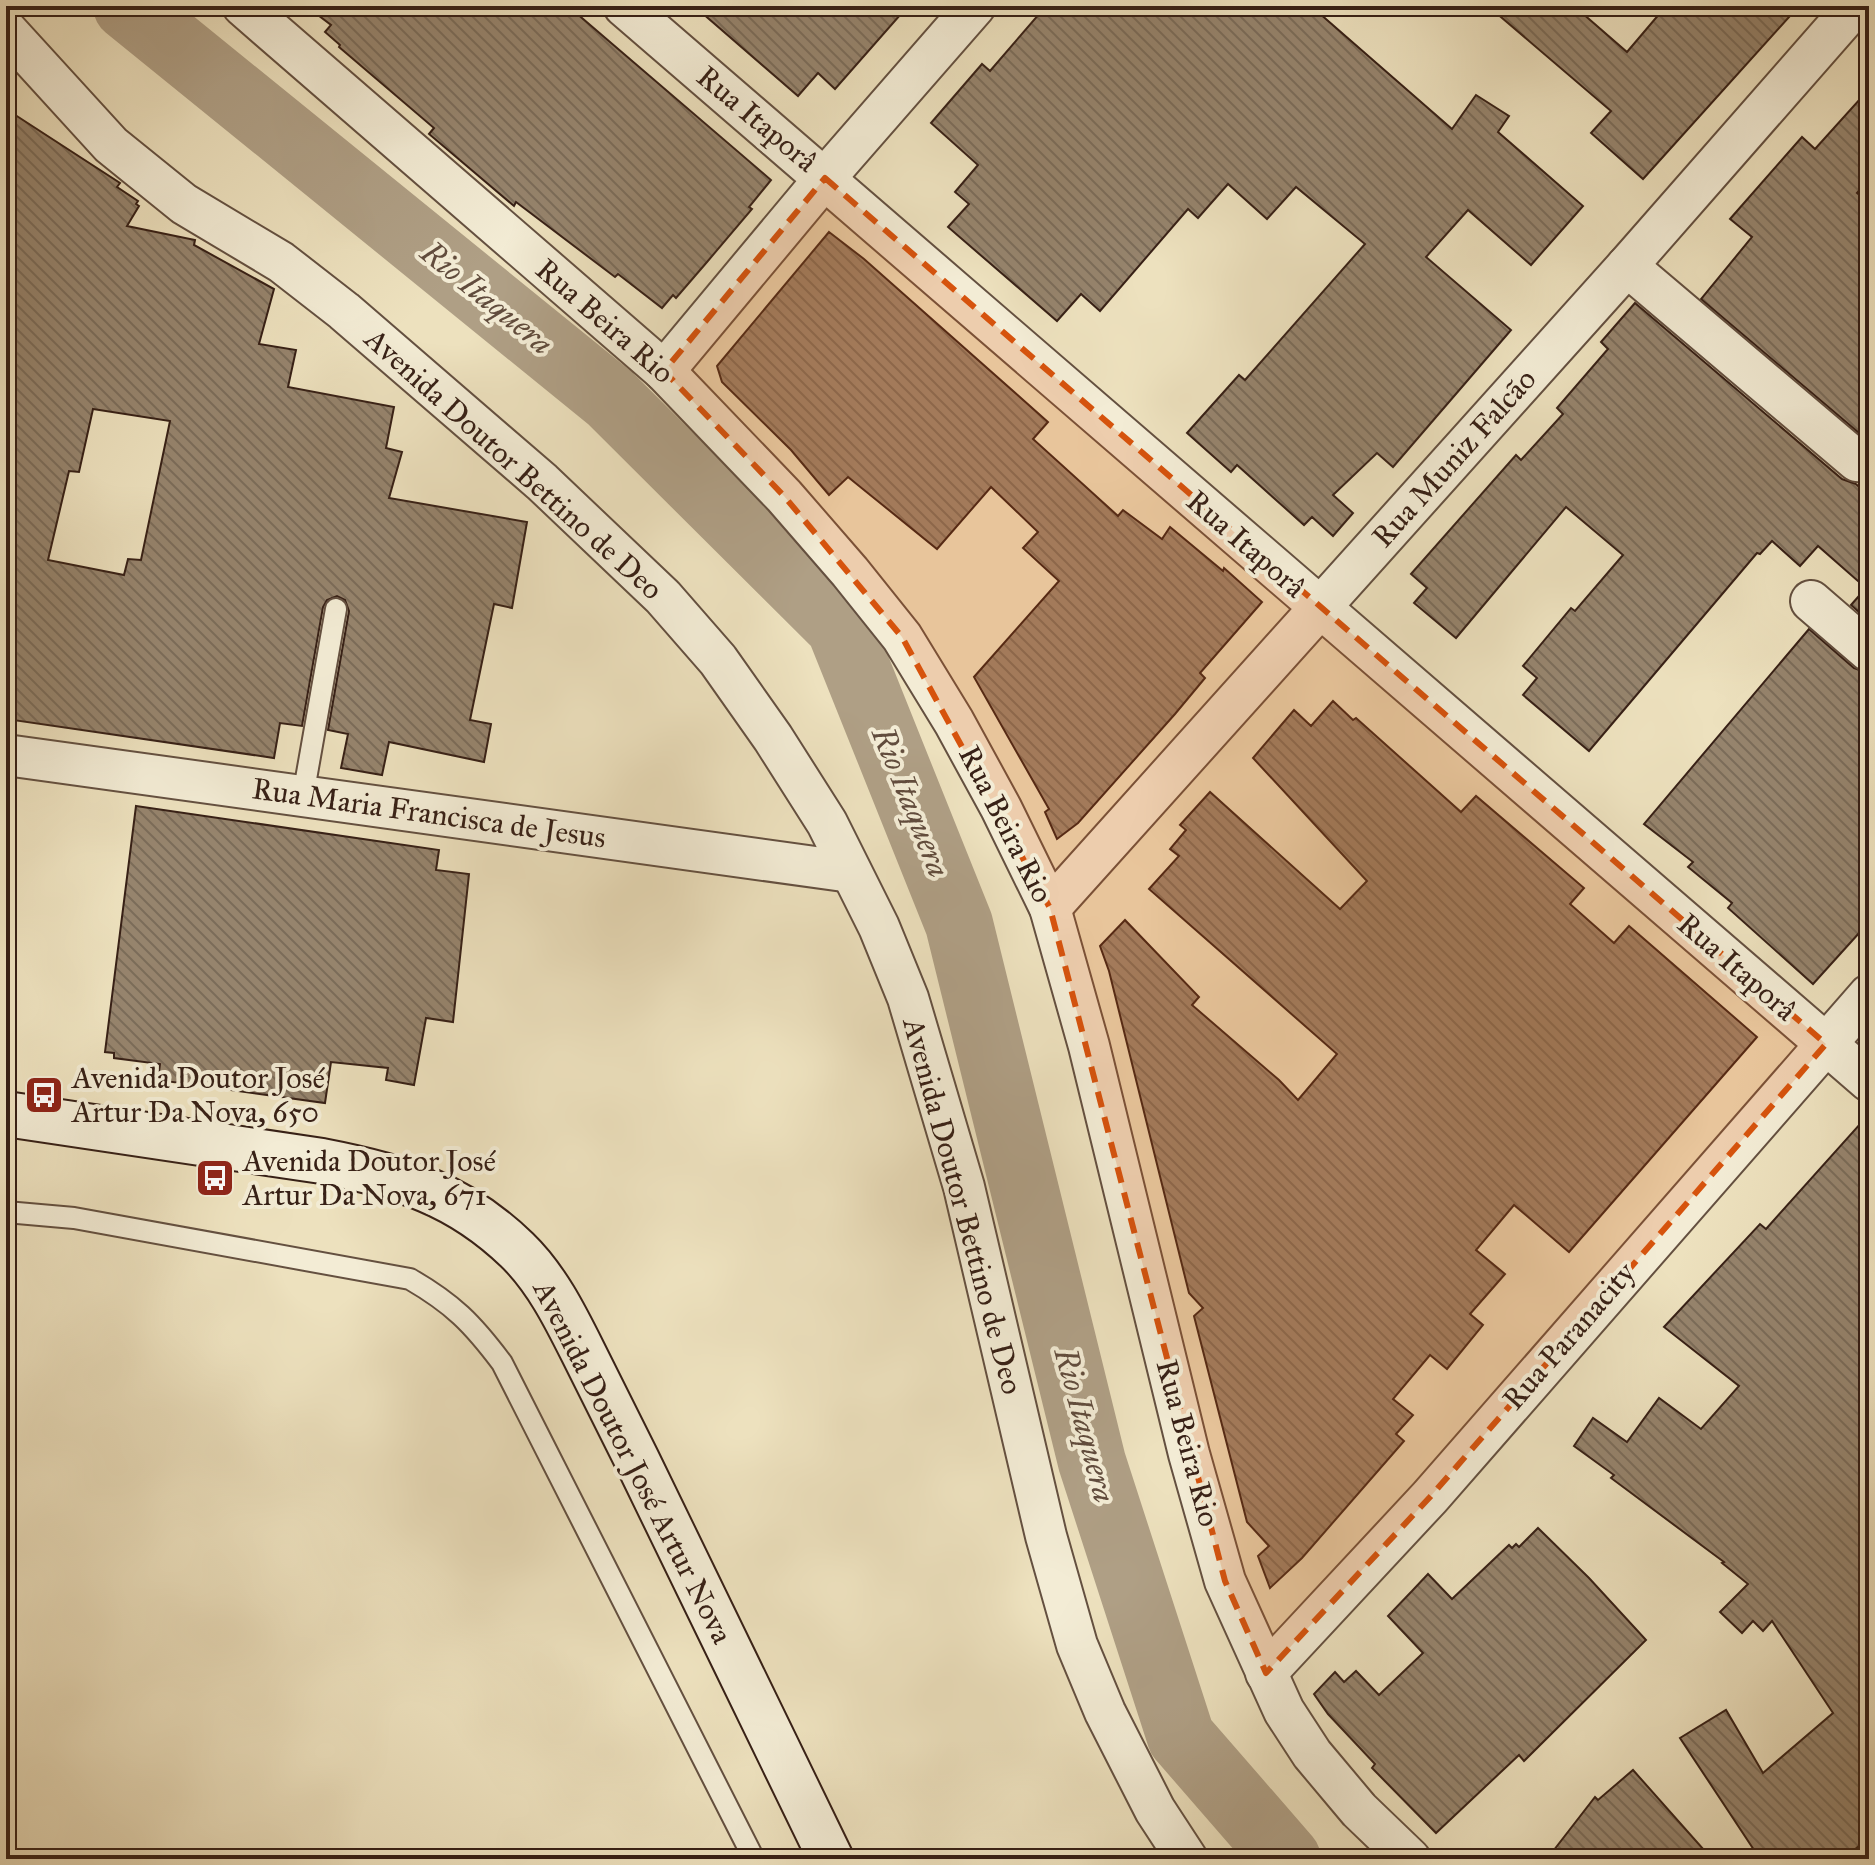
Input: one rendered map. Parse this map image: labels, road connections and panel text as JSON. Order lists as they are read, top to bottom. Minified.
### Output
{"streets":{"main road":["Avenida Doutor José Artur Nova"],"street":["Rua Itaporâ","Rua Beira Rio","Rua Muniz Falcão","Avenida Doutor Bettino de Deo","Rua Maria Francisca de Jesus","Rua Paranacity"]},"crossings":[["Rua Itaporâ","Rua Muniz Falcão"],["Rua Itaporâ","Rua Paranacity"],["Rua Beira Rio","Rua Muniz Falcão"],["Rua Beira Rio","Rua Paranacity"],["Avenida Doutor Bettino de Deo","Rua Maria Francisca de Jesus"]],"water":["Rio Itaquera"],"places":{"bus stop":["Avenida Doutor José Artur Da Nova, 650","Avenida Doutor José Artur Da Nova, 671"]}}
